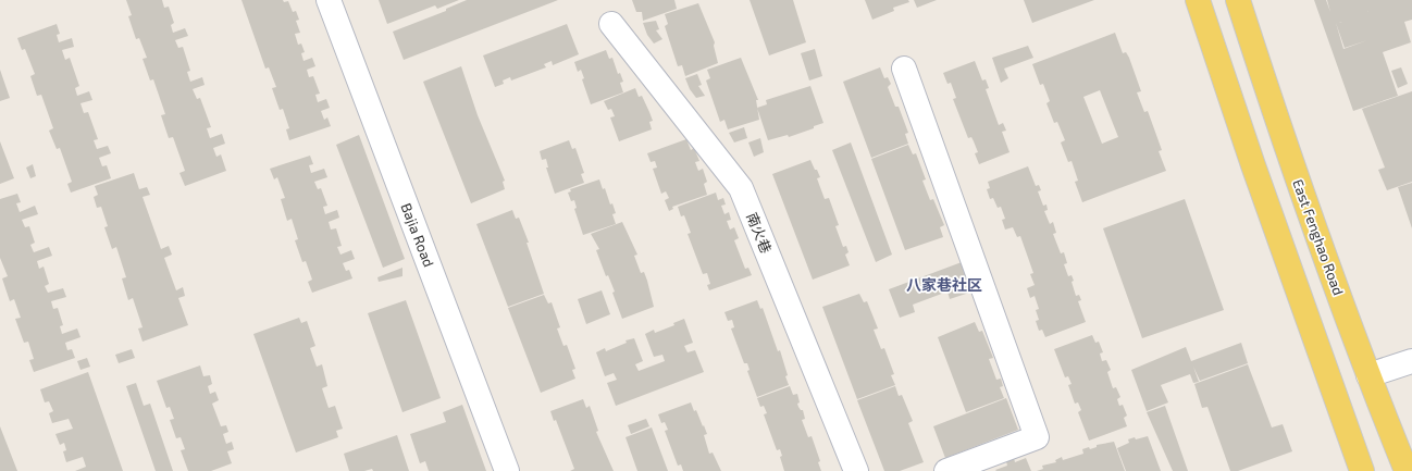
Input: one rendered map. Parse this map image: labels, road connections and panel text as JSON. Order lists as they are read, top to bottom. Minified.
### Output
{"streets":{"main road":["East Fenghao Road"],"street":["南火巷","Bajia Road"]},"districts":["八家巷社区"]}
